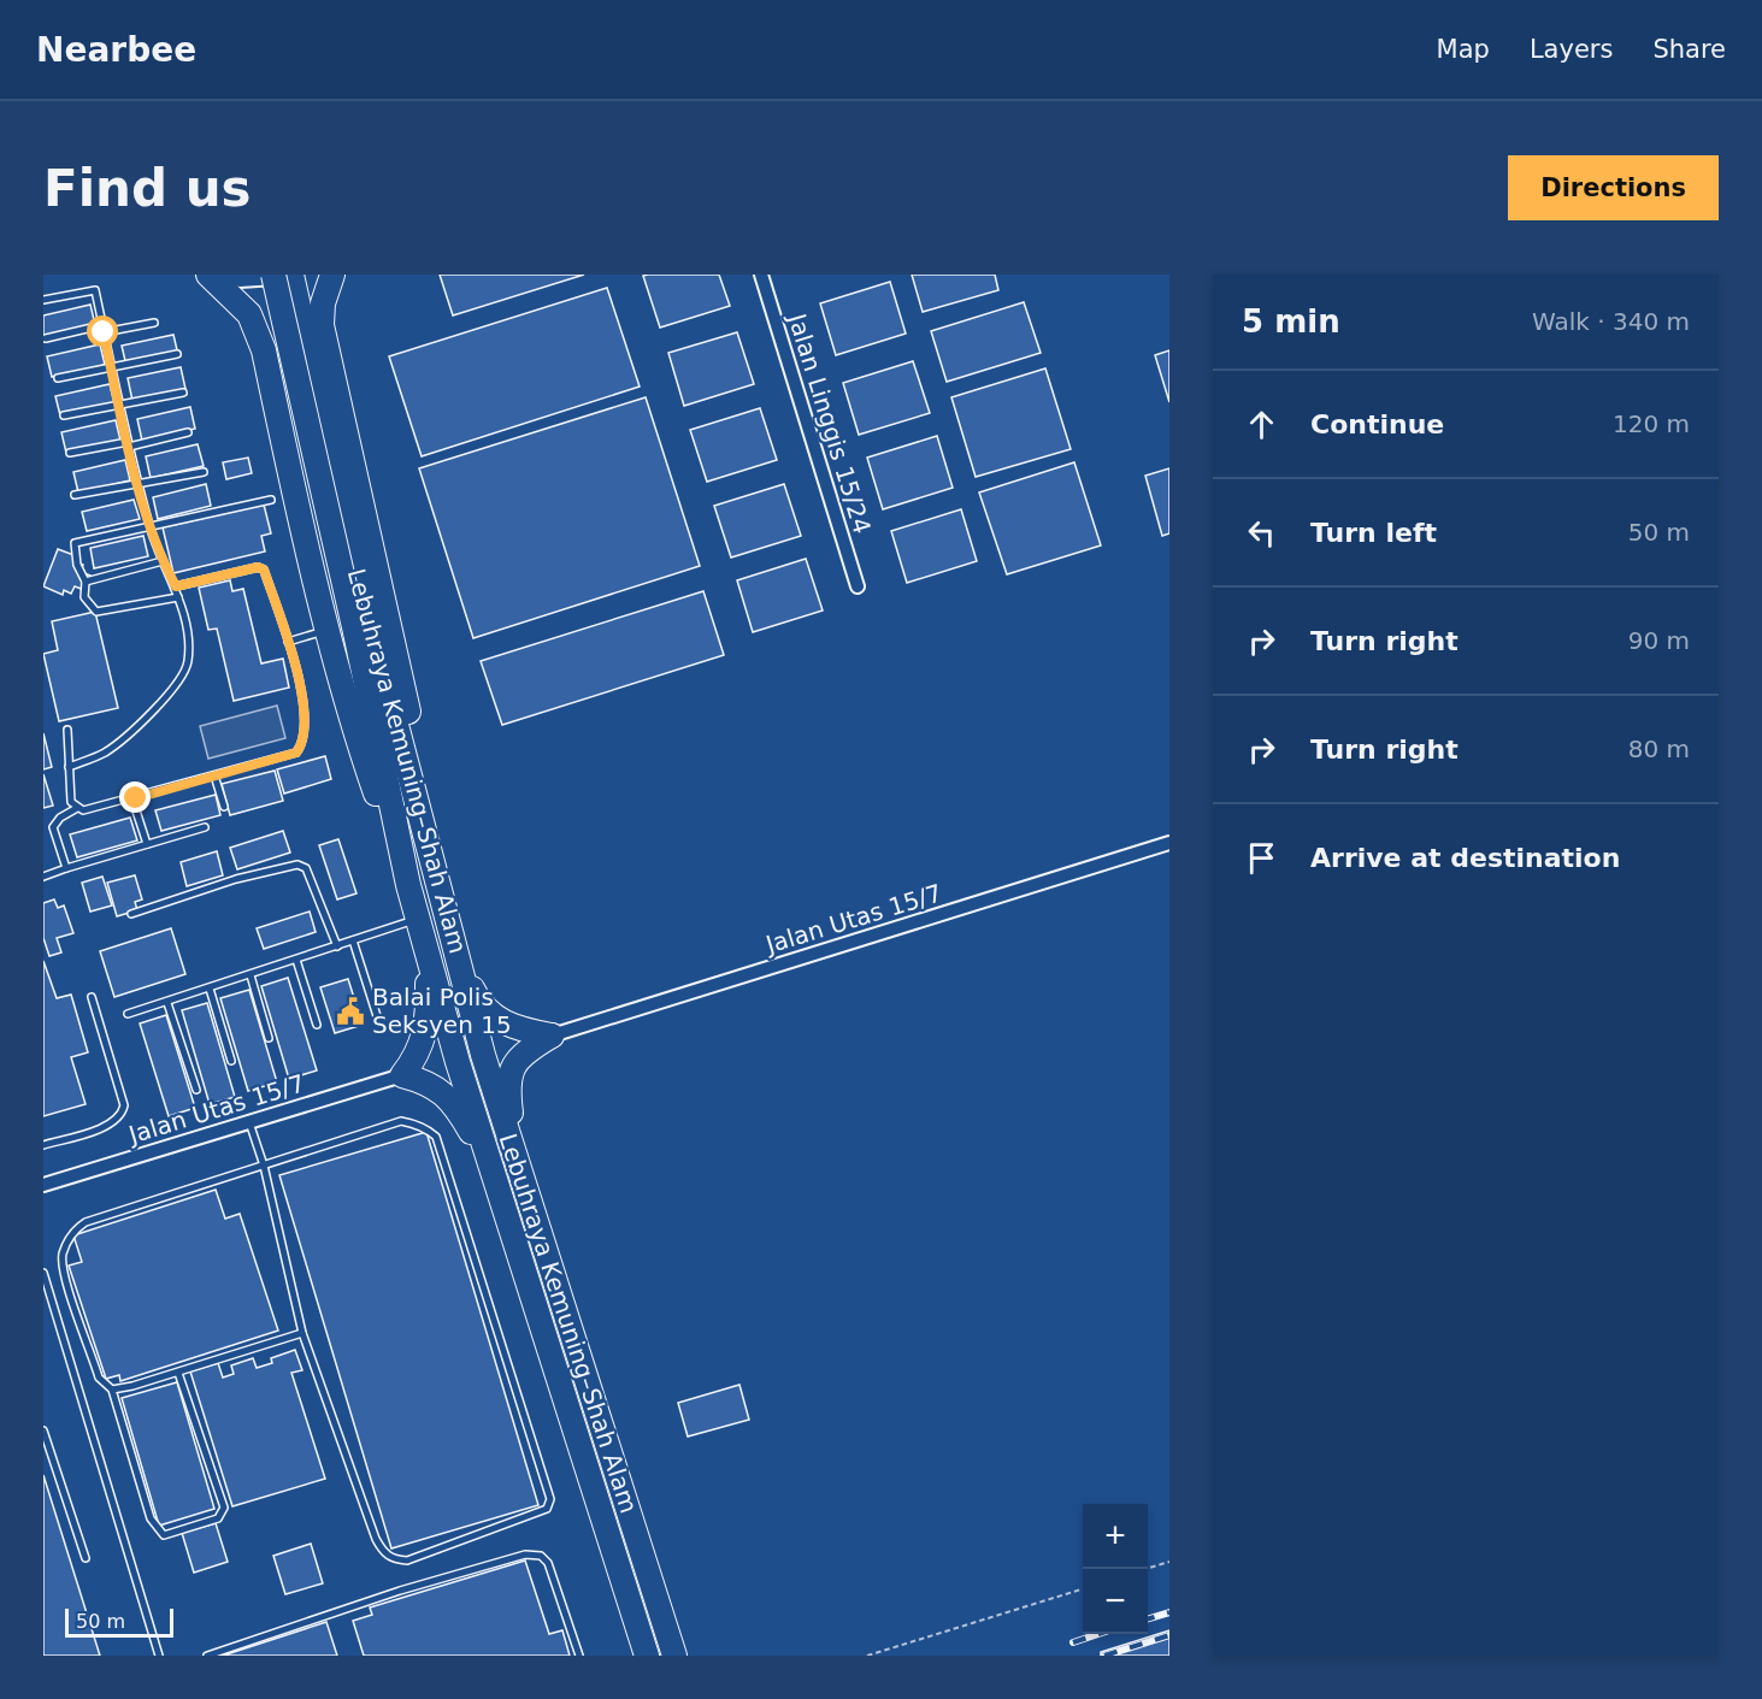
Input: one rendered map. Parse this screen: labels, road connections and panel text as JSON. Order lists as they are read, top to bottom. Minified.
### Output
{"streets":{"highway":["Lebuhraya Kemuning–Shah Alam"],"street":["Jalan Linggis 15/24","Jalan Utas 15/7"]},"places":{"public building":["Balai Polis Seksyen 15"]},"scale_bar":"50 m","page":{"header":"Nearbee","nav":["Map","Layers","Share"],"buttons":"Directions","title":"Find us","heading":["5 min","Walk · 340 m"],"list":[["Continue","120 m"],["Turn left","50 m"],["Turn right","90 m"],["Turn right","80 m"],"Arrive at destination"],"map_buttons":["+","−"],"scale":"50 m"}}
